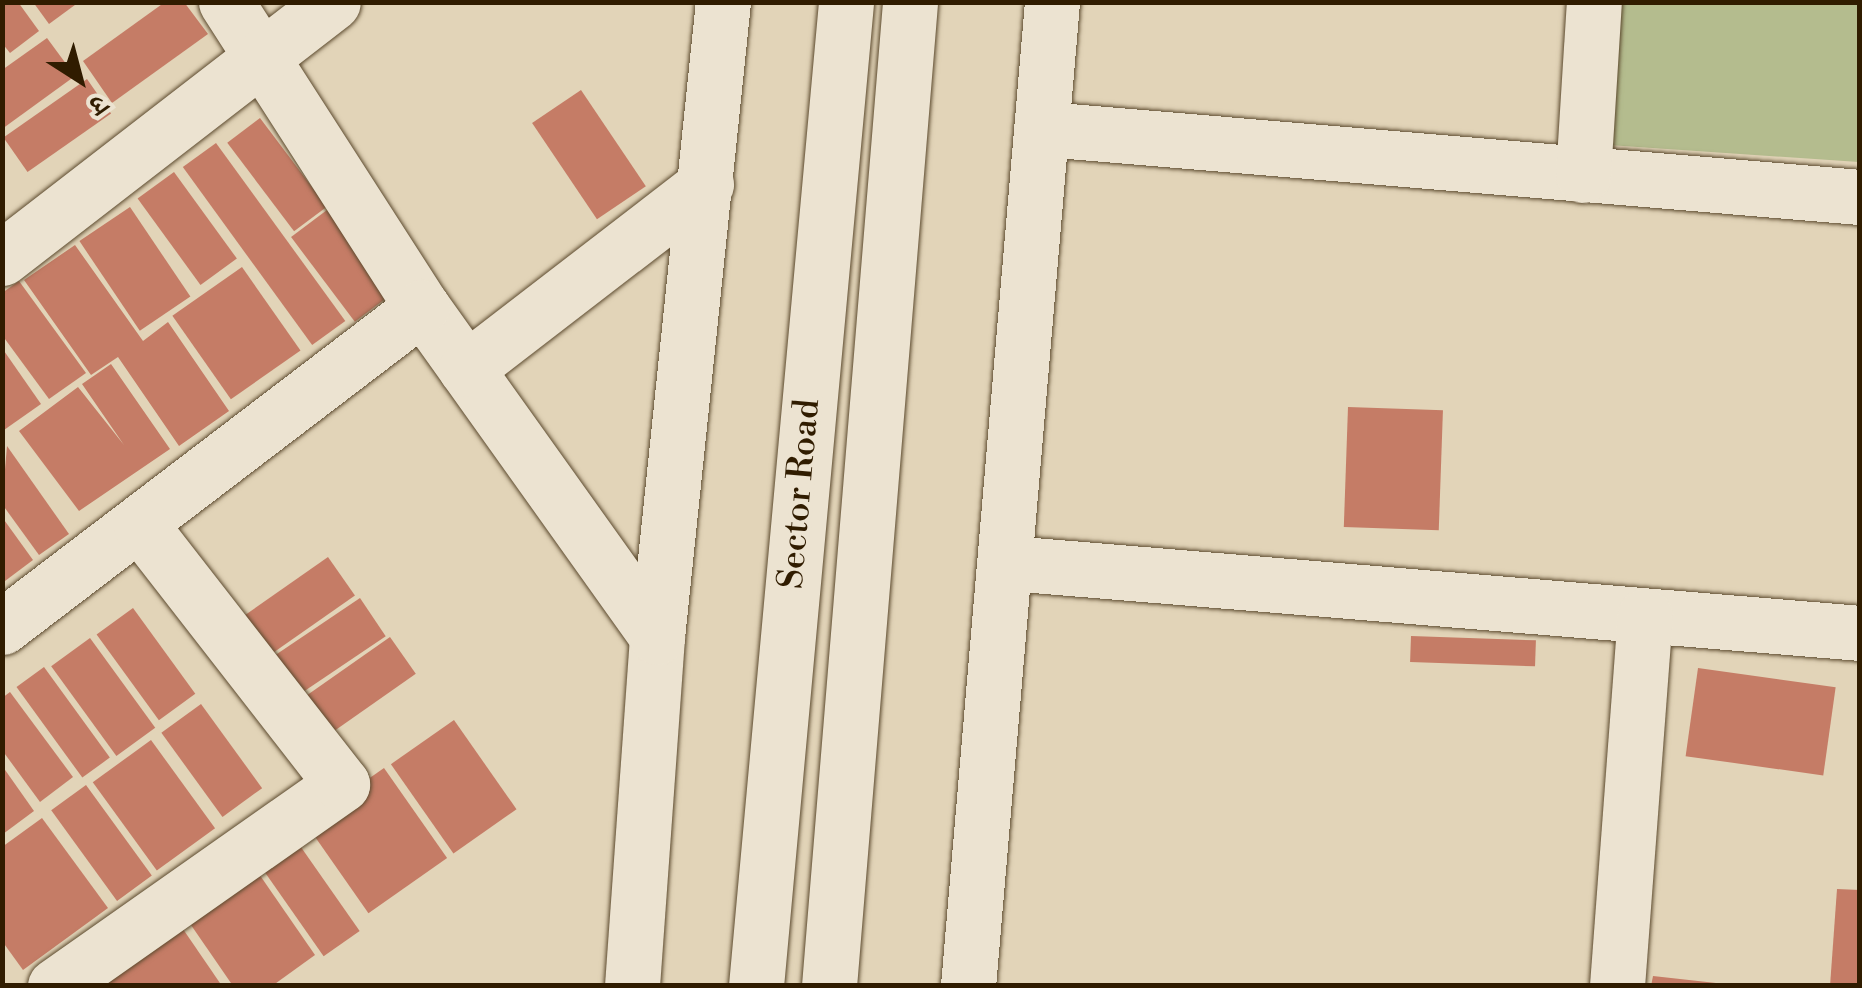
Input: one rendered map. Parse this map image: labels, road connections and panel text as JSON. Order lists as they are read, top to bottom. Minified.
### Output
{"streets":{"street":["Sector Road"]},"north":"bottom right"}
